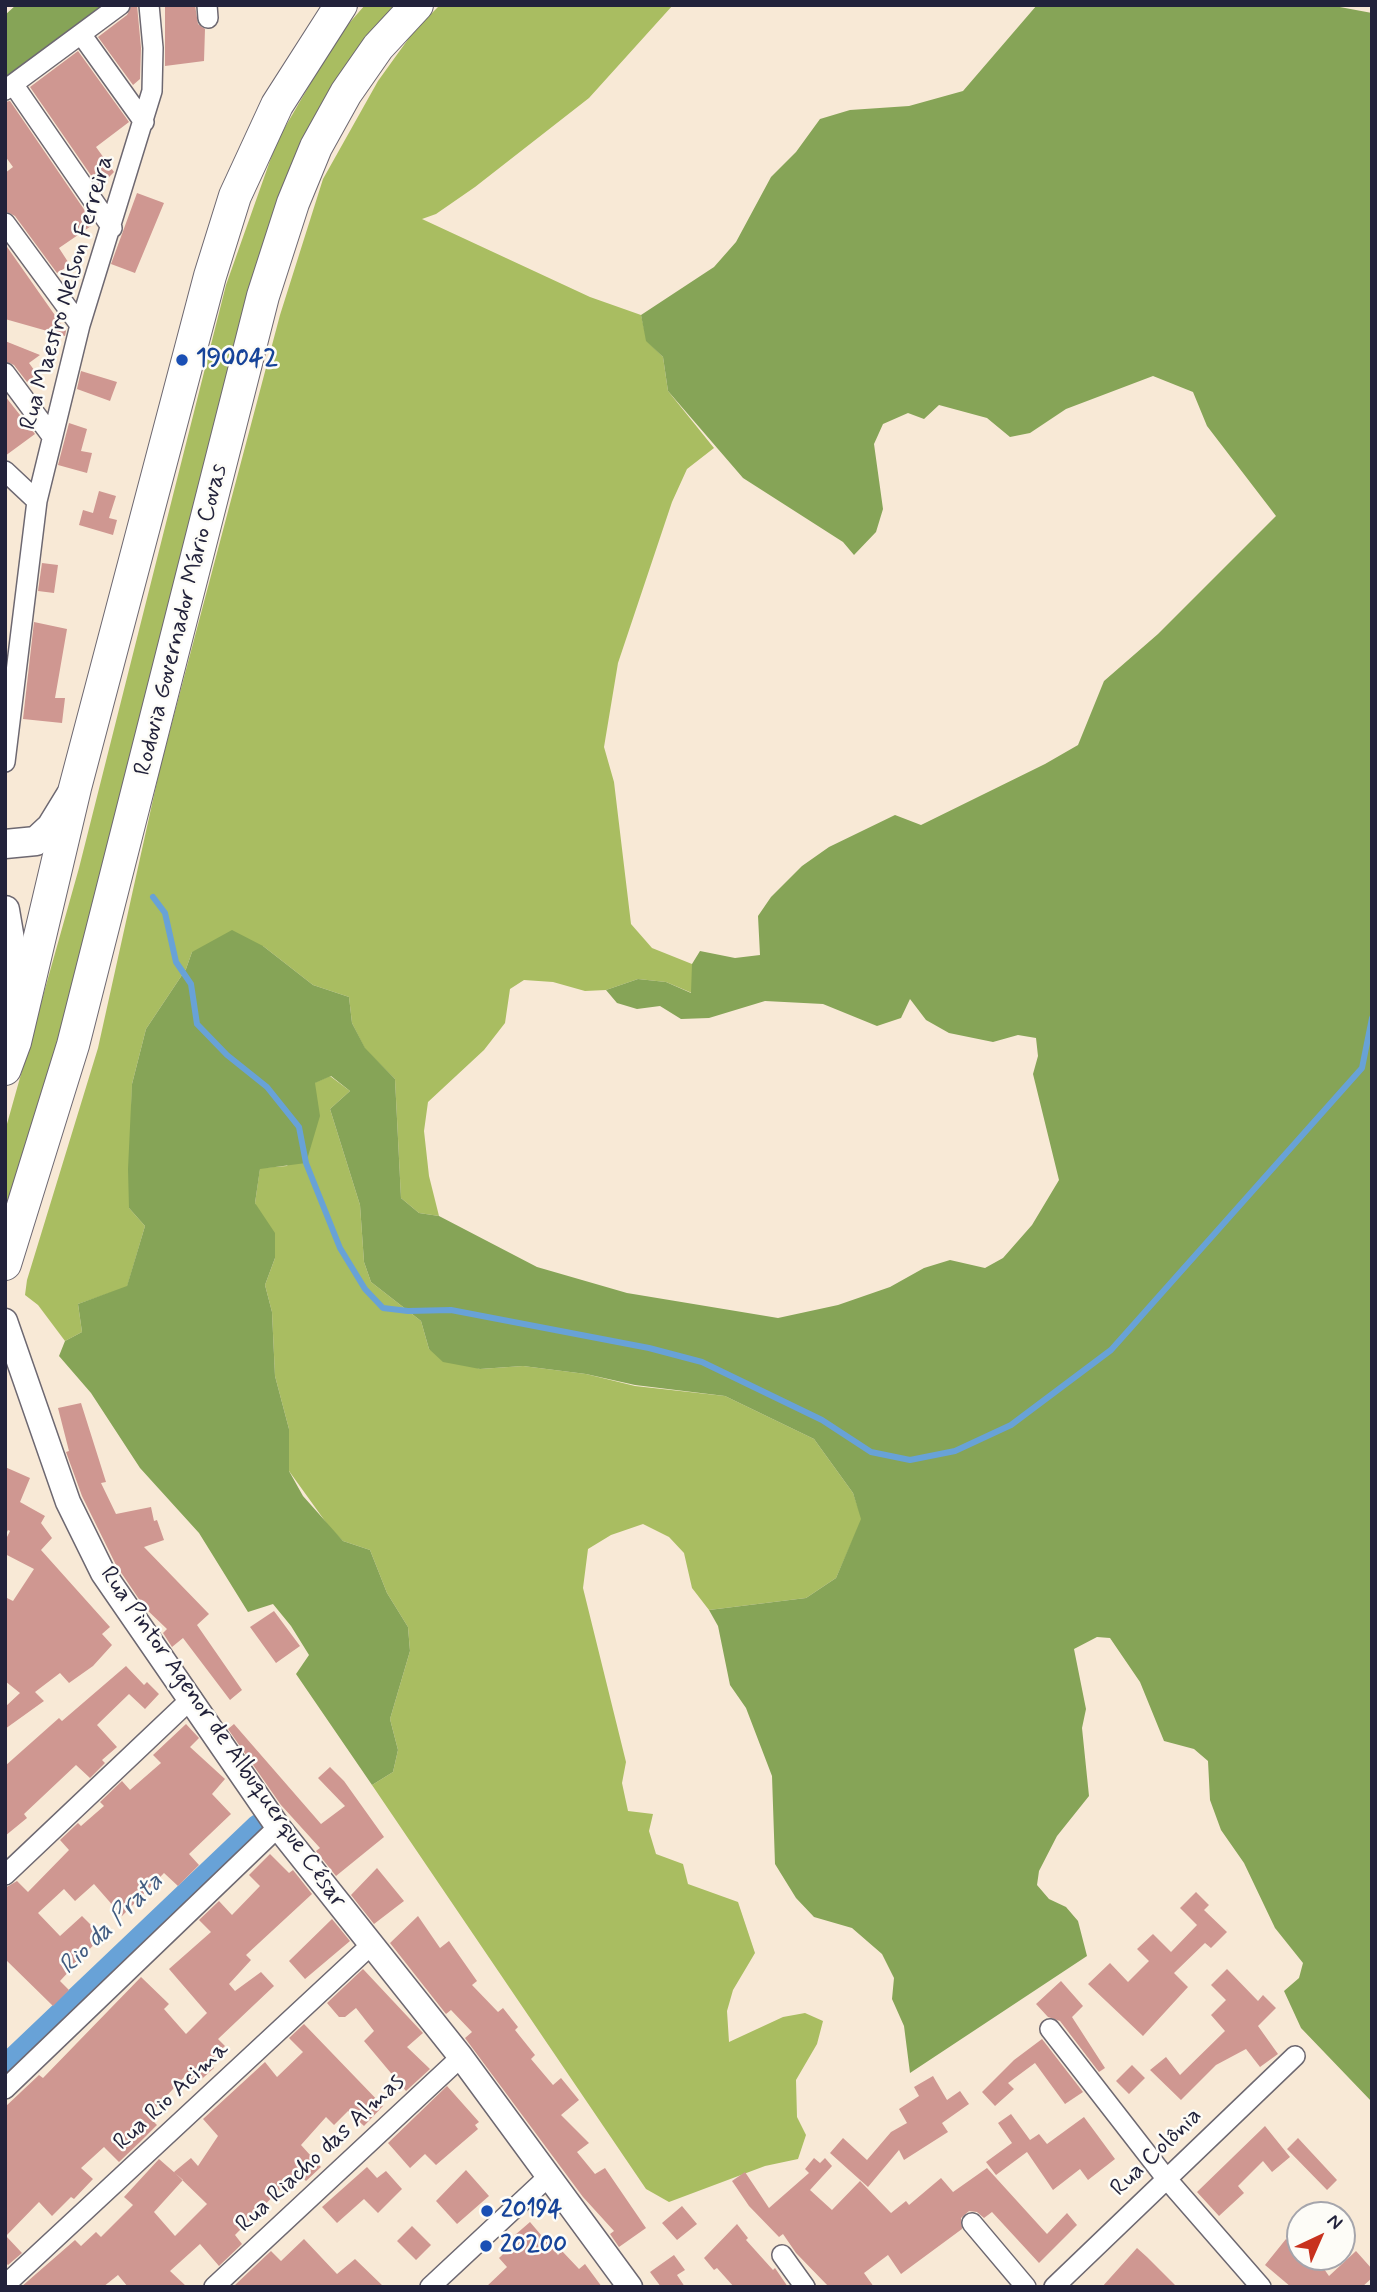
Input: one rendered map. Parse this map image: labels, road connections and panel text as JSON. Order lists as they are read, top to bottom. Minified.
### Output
{"streets":{"highway":["Rodovia Governador Mário Covas"],"street":["Rua Maestro Nelson Ferreira","Rua Pintor Agenor de Albuquerque César","Rua Rio Acima","Rua Colônia","Rua Riacho das Almas"]},"crossings":[["Rua Pintor Agenor de Albuquerque César","Rua Rio Acima"],["Rua Pintor Agenor de Albuquerque César","Rua Riacho das Almas"]],"water":["Rio da Prata"],"places":["190042","20194","20200"],"north":"top right"}
